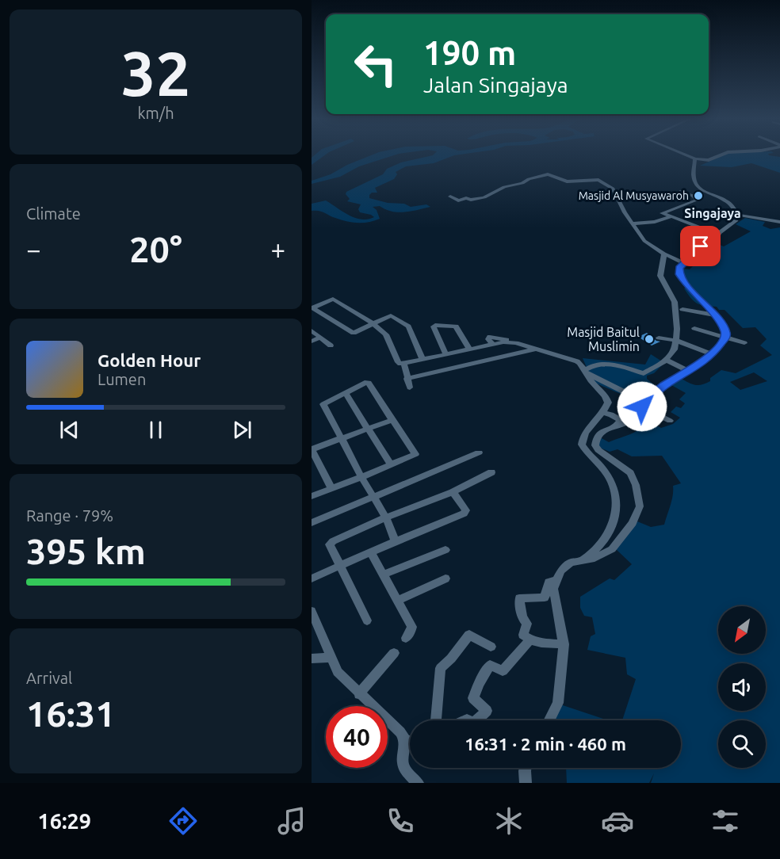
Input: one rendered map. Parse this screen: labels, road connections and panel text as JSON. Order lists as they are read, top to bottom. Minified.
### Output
{"districts":["Singajaya"],"places":["Masjid Al Musyawaroh","Masjid Baitul Muslimin"],"north":"bottom left","page":{"tile":[["32","km/h"],"Climate",["Range · 79%","395 km"],["Arrival","16:31"]],"turn":["190 m","Jalan Singajaya"],"heat":["−","20°","+"],"song":["Golden Hour","Lumen"],"limit":"40","trip":"16:31 · 2 min · 460 m","tabs":"16:29"}}
